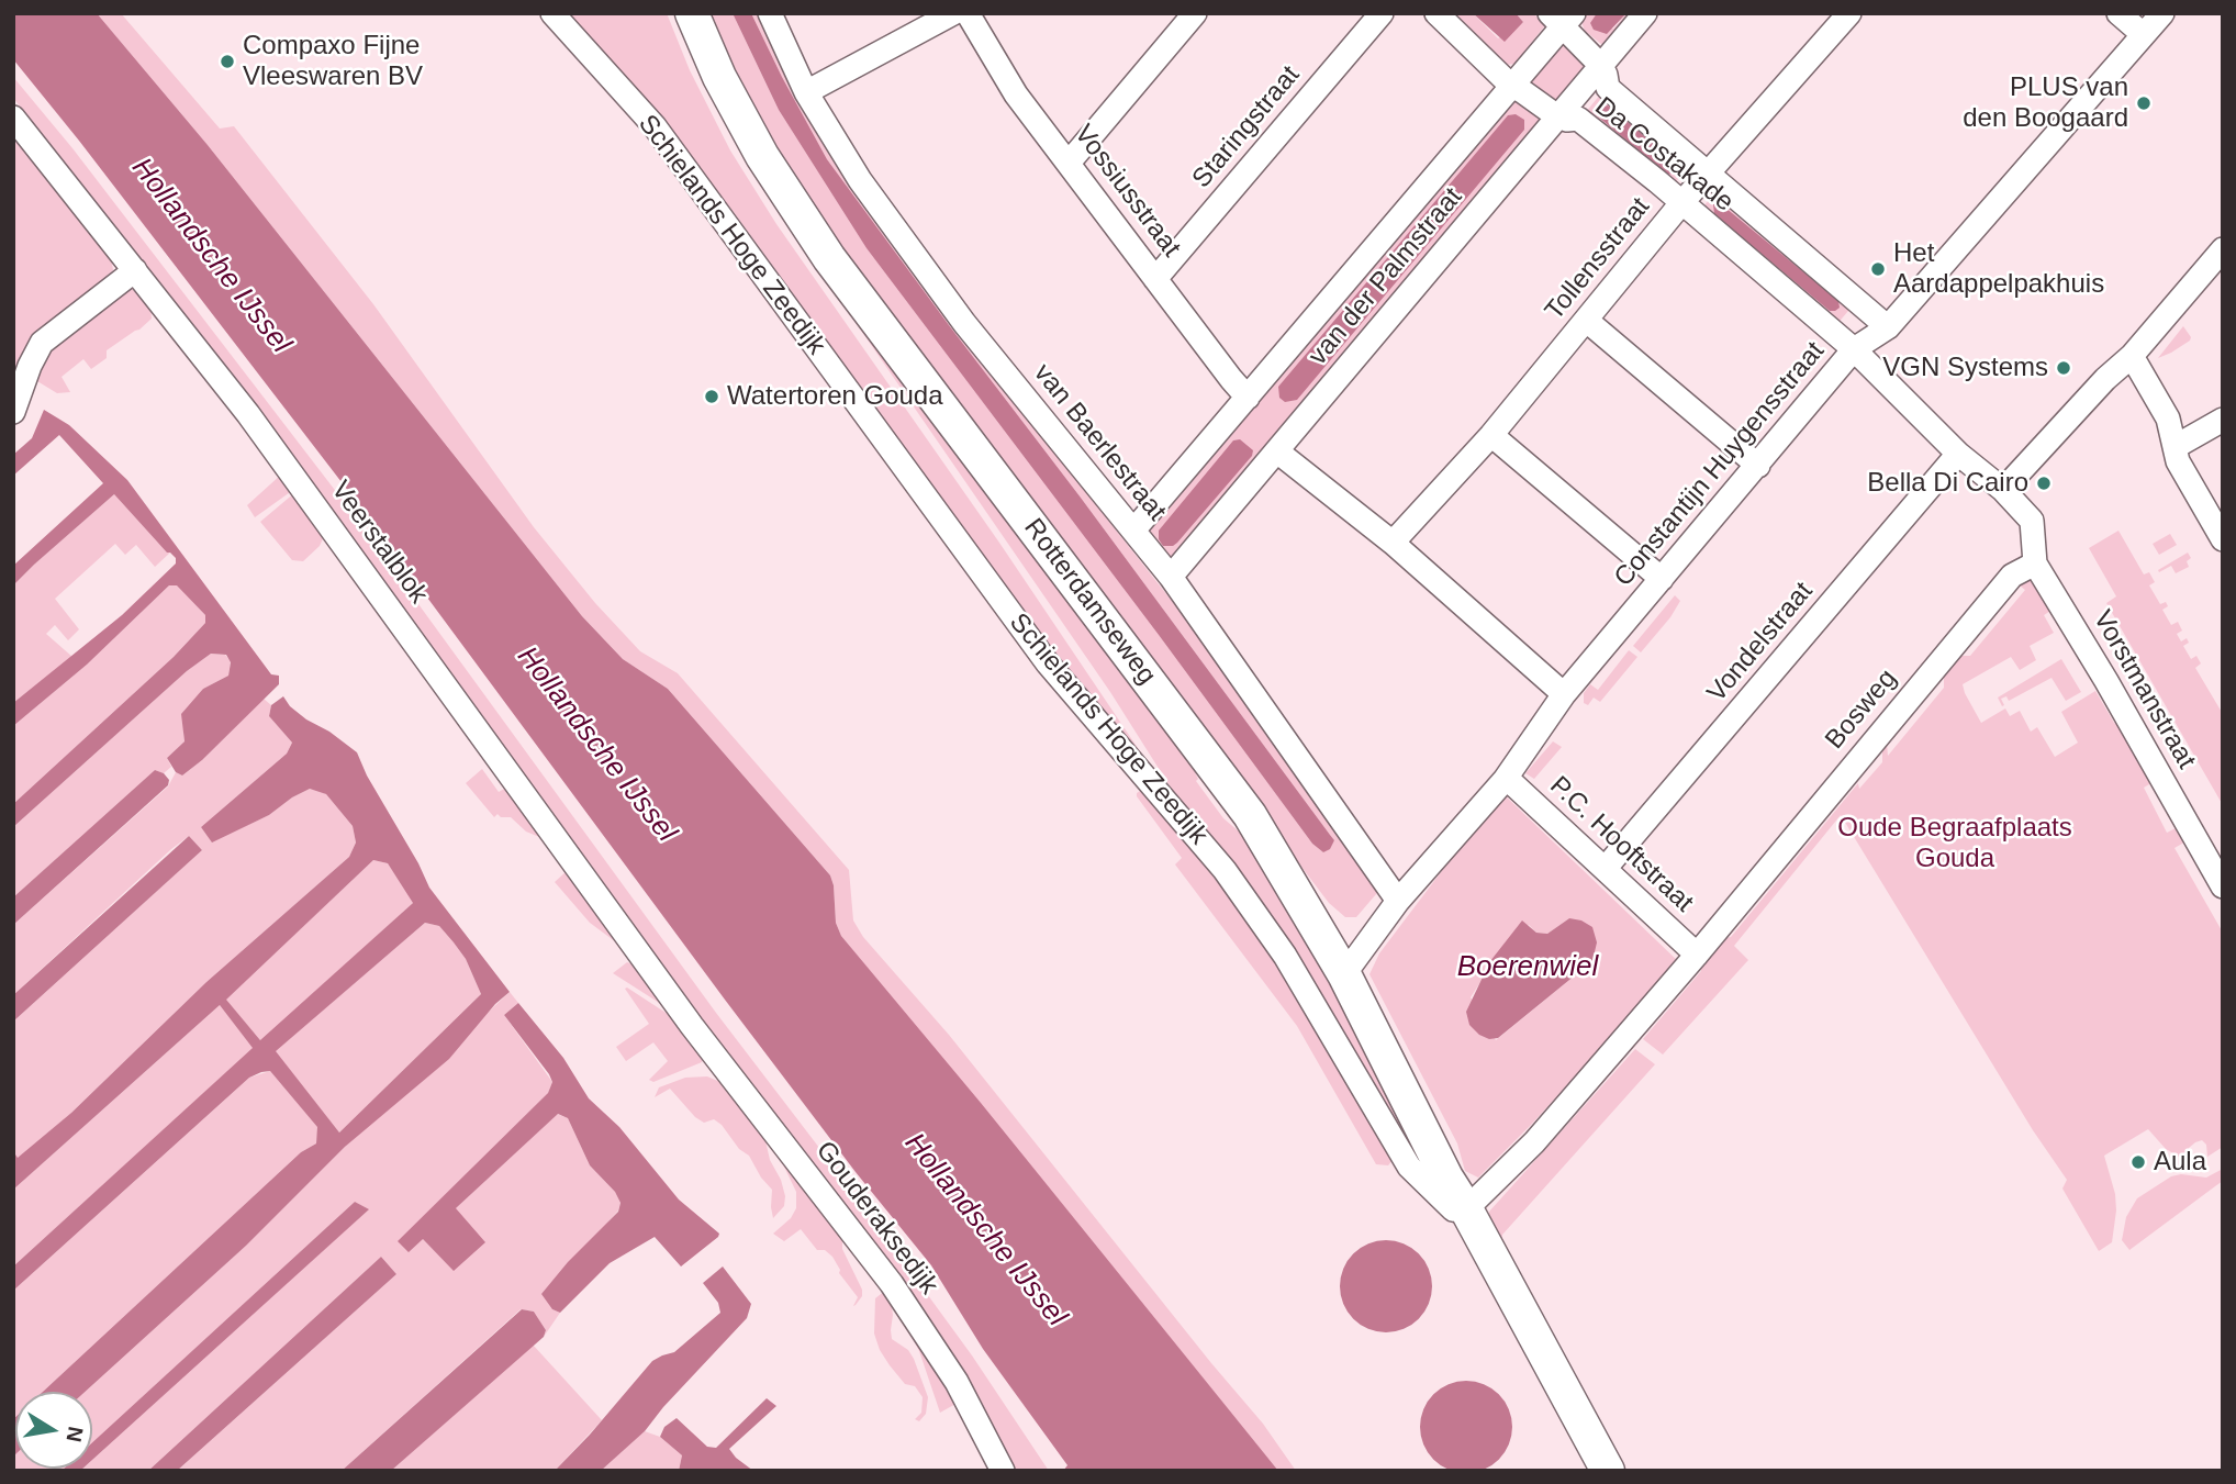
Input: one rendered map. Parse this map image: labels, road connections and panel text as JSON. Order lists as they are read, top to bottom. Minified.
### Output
{"streets":{"main road":["Rotterdamseweg"],"street":["Staringstraat","Da Costakade","Vossiusstraat","Schielands Hoge Zeedijk","Tollensstraat","van der Palmstraat","van Baerlestraat","Constantijn Huygensstraat","Veerstalblok","Vondelstraat","Vorstmanstraat","Bosweg","P.C. Hooftstraat","Gouderaksedijk"]},"crossings":[["Staringstraat","Vossiusstraat"],["Da Costakade","Tollensstraat"],["Da Costakade","van der Palmstraat"],["Da Costakade","Constantijn Huygensstraat"],["Da Costakade","Vondelstraat"],["Vossiusstraat","van der Palmstraat"],["Schielands Hoge Zeedijk","Rotterdamseweg"],["Schielands Hoge Zeedijk","Bosweg"],["van der Palmstraat","van Baerlestraat"],["van Baerlestraat","Constantijn Huygensstraat"],["Constantijn Huygensstraat","Rotterdamseweg"],["Constantijn Huygensstraat","P.C. Hooftstraat"],["Veerstalblok","Gouderaksedijk"],["Rotterdamseweg","Bosweg"],["Vondelstraat","P.C. Hooftstraat"],["Vorstmanstraat","Bosweg"],["Bosweg","P.C. Hooftstraat"]],"water":["Hollandsche IJssel","Boerenwiel"],"parks":["Oude Begraafplaats Gouda"],"places":["Compaxo Fijne Vleeswaren BV","PLUS van den Boogaard","Het Aardappelpakhuis","VGN Systems","Watertoren Gouda","Bella Di Cairo","Aula"],"north":"right"}
